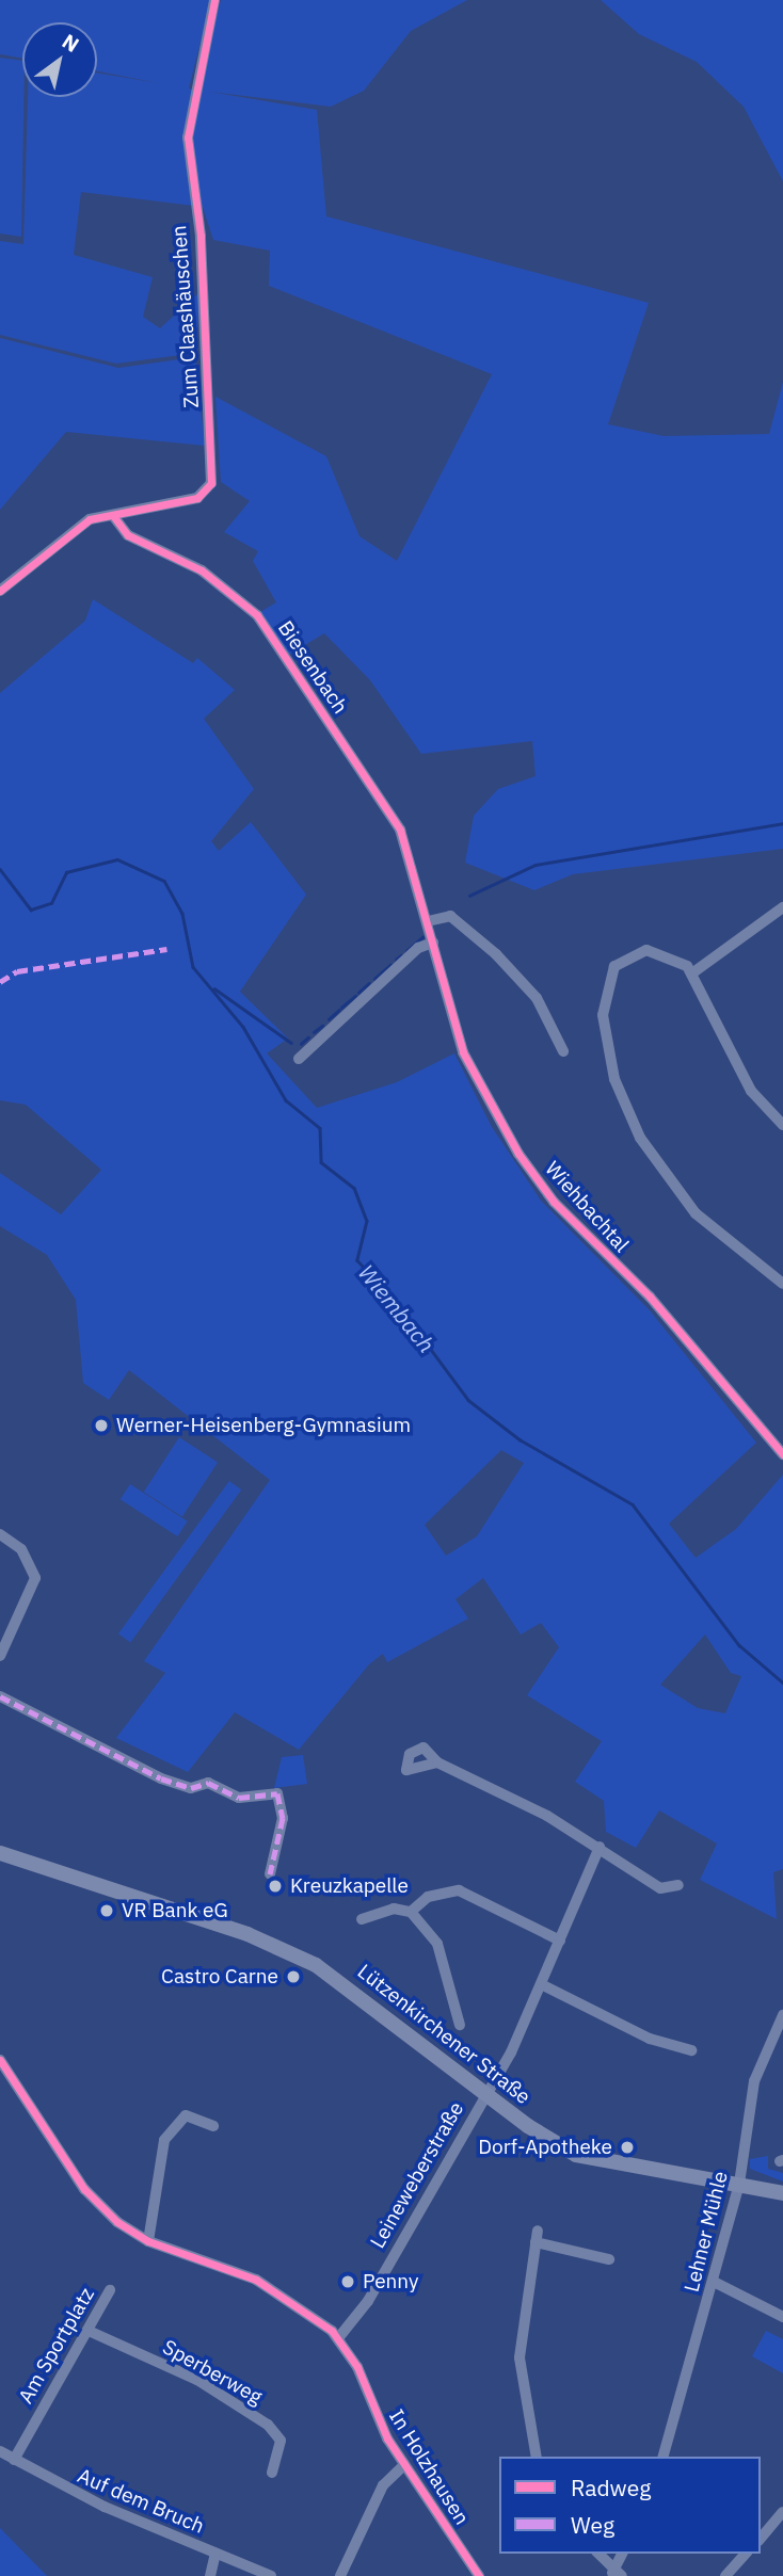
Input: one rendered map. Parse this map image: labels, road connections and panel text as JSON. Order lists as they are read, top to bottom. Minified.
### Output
{"streets":{"main road":["Lützenkirchener Straße"],"street":["Zum Claashäuschen","Biesenbach","Wiehbachtal","Leineweberstraße","Lehner Mühle","Am Sportplatz","Sperberweg","In Holzhausen","Auf dem Bruch"]},"crossings":[["Zum Claashäuschen","Biesenbach"],["Biesenbach","Wiehbachtal"],["Lützenkirchener Straße","Leineweberstraße"],["Lützenkirchener Straße","Lehner Mühle"],["Leineweberstraße","In Holzhausen"],["Am Sportplatz","Sperberweg"],["Am Sportplatz","Auf dem Bruch"]],"water":["Wiembach"],"places":["Werner-Heisenberg-Gymnasium","Kreuzkapelle","VR Bank eG","Castro Carne","Dorf-Apotheke","Penny"],"legend":["Radweg","Weg"],"north":"top right"}
